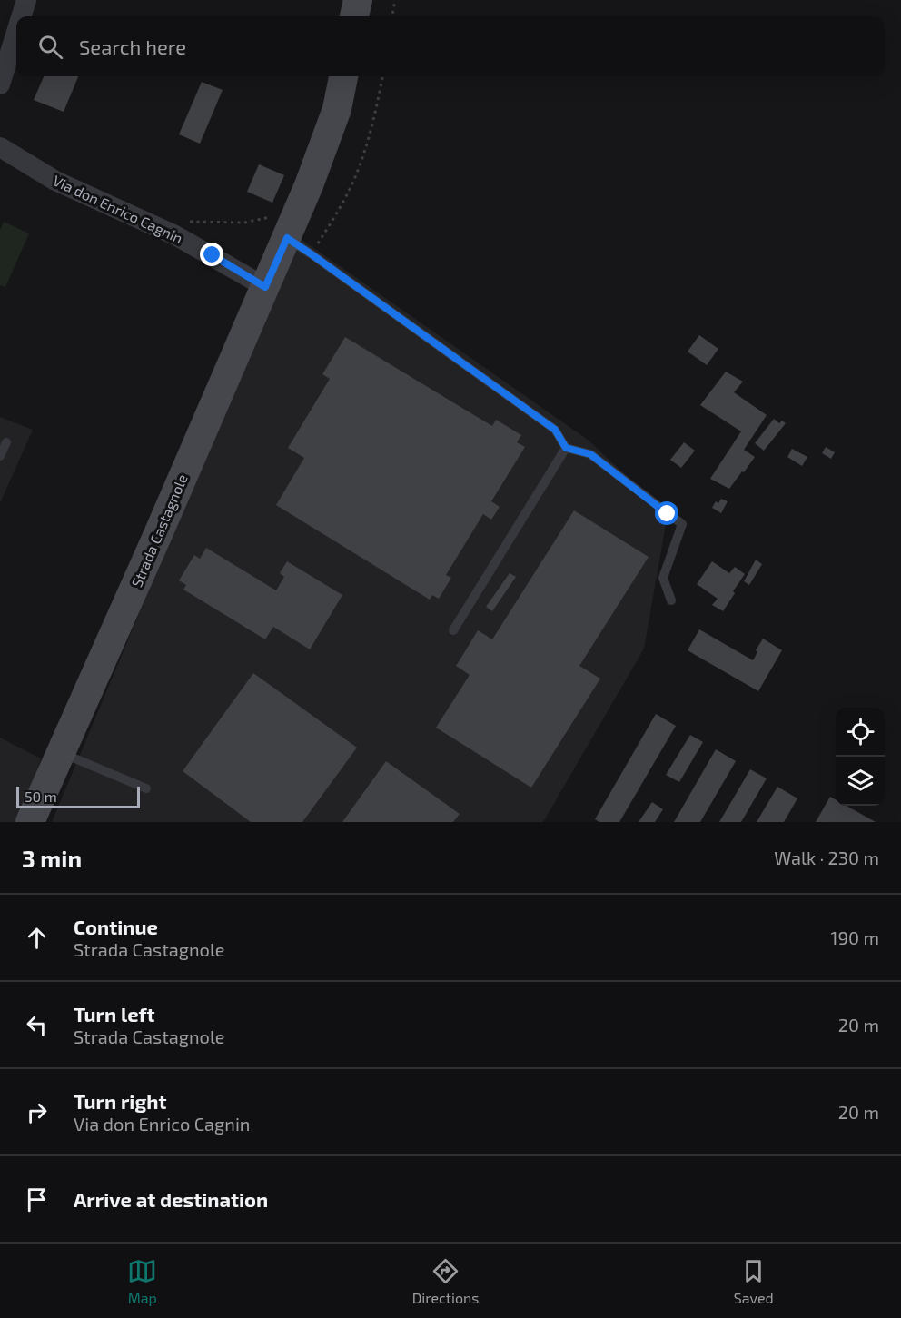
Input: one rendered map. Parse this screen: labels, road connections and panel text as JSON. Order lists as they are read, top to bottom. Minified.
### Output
{"streets":{"main road":["Strada Castagnole"],"street":["Via don Enrico Cagnin"]},"crossings":[["Via don Enrico Cagnin","Strada Castagnole"]],"scale_bar":"50 m","page":{"search":"Search here","scale":"50 m","heading":["3 min","Walk · 230 m"],"list":[["Continue","Strada Castagnole","190 m"],["Turn left","Strada Castagnole","20 m"],["Turn right","Via don Enrico Cagnin","20 m"],"Arrive at destination"],"nav":["Map","Directions","Saved"]}}
